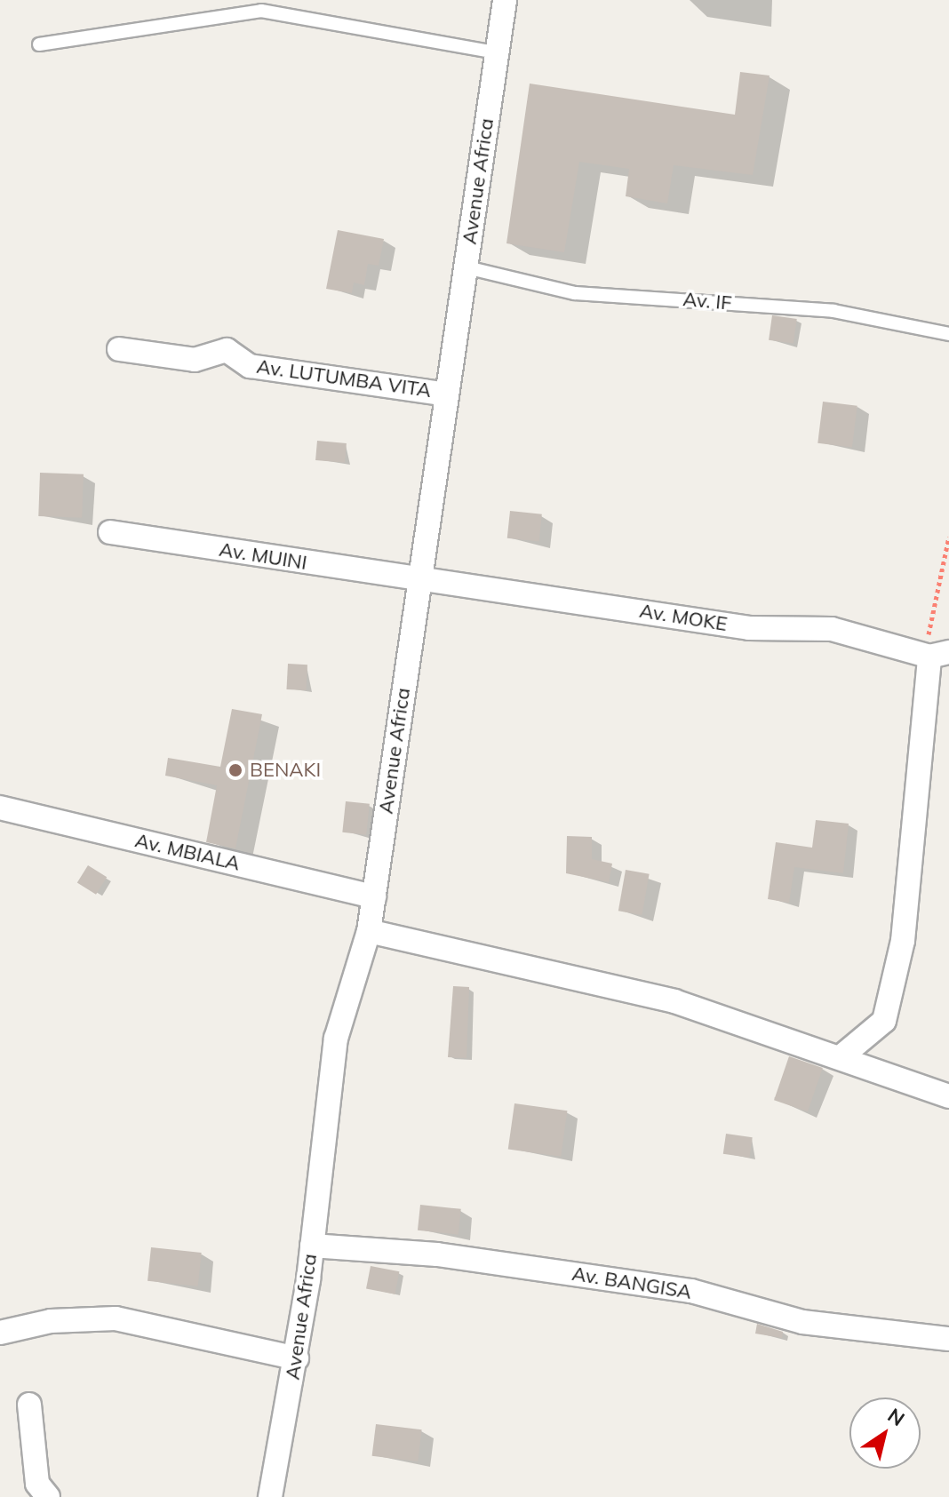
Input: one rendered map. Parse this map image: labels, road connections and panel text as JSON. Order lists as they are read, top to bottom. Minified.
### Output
{"streets":{"street":["Avenue Africa","Av. LUTUMBA VITA","Av. MUINI","Av. MOKE","Av. MBIALA","Av. BANGISA"],"lane":["Av. IF"]},"crossings":[["Avenue Africa","Av. IF"],["Avenue Africa","Av. LUTUMBA VITA"],["Avenue Africa","Av. MUINI"],["Avenue Africa","Av. MOKE"],["Avenue Africa","Av. MBIALA"],["Avenue Africa","Av. BANGISA"],["Av. MUINI","Av. MOKE"]],"places":["BENAKI"],"north":"top right"}
